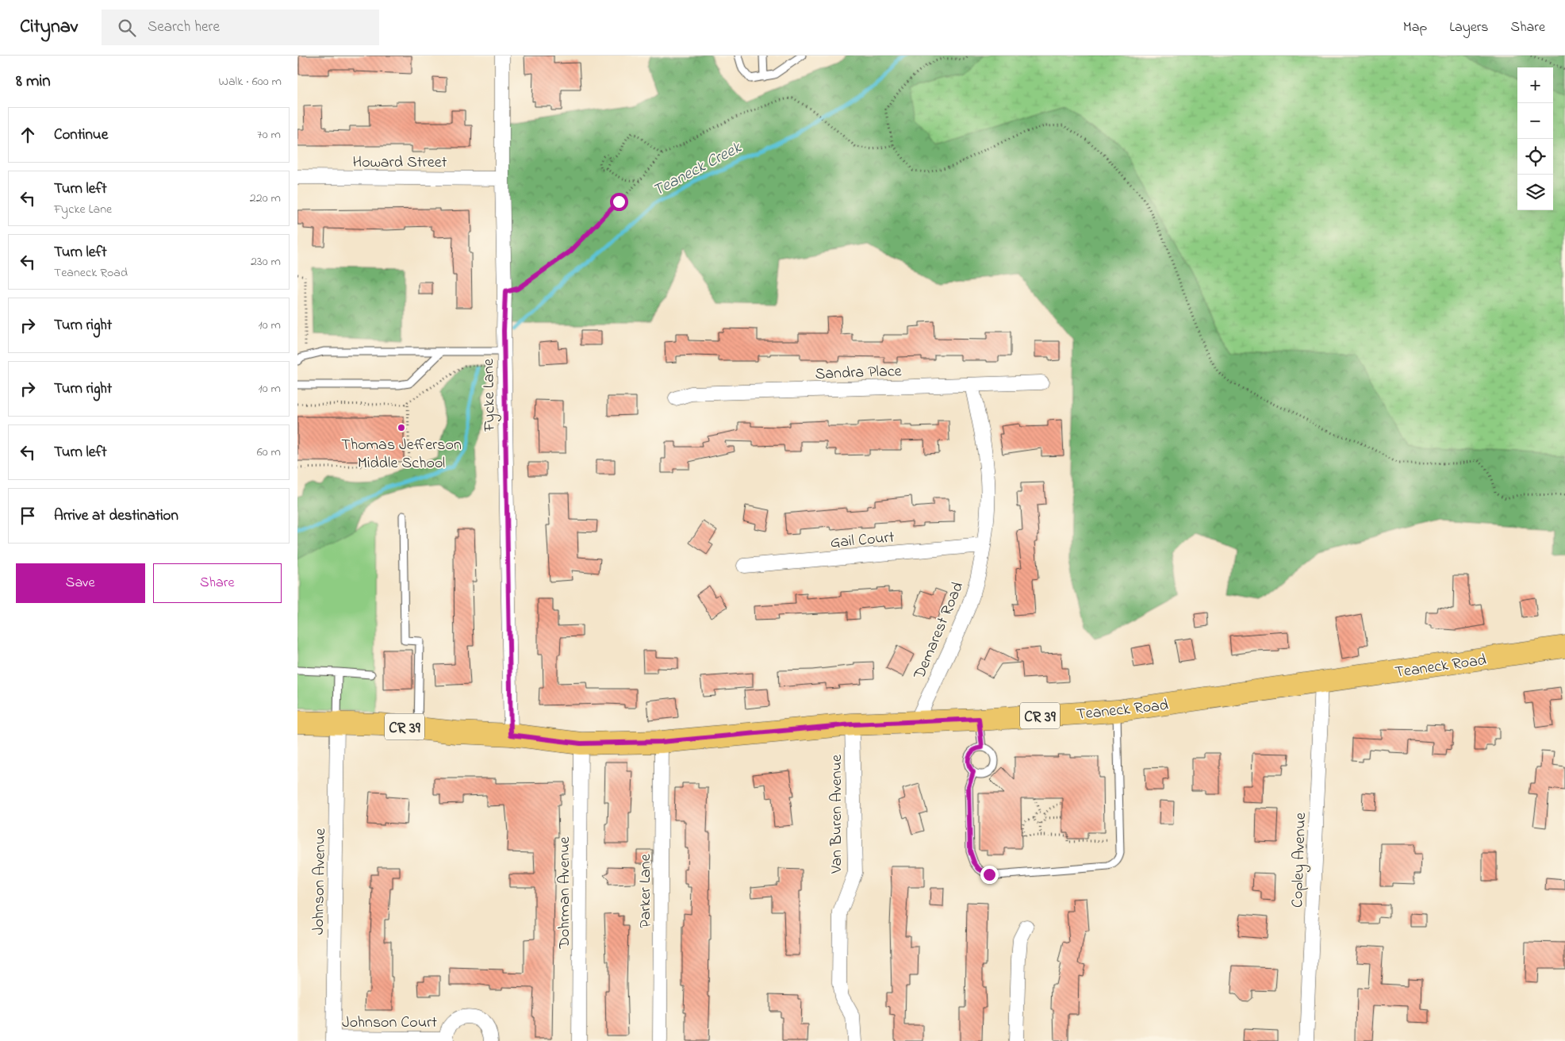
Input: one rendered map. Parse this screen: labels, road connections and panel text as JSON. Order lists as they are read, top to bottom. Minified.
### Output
{"streets":{"main road":["Teaneck Road","CR 39"],"street":["Howard Street","Sandra Place","Fycke Lane","Gail Court","Demarest Road","Van Buren Avenue","Copley Avenue","Johnson Avenue","Parker Lane","Dohrman Avenue","Johnson Court"]},"crossings":[["Howard Street","Fycke Lane"],["Sandra Place","Demarest Road"],["Fycke Lane","Teaneck Road"],["Gail Court","Demarest Road"],["Demarest Road","Teaneck Road"],["Teaneck Road","Van Buren Avenue"],["Teaneck Road","Copley Avenue"],["Teaneck Road","Johnson Avenue"],["Teaneck Road","Parker Lane"],["Teaneck Road","Dohrman Avenue"],["Johnson Avenue","Johnson Court"]],"water":["Teaneck Creek"],"places":["Thomas Jefferson Middle School"],"page":{"header":"Citynav","search":"Search here","nav":["Map","Layers","Share"],"heading":["8 min","Walk · 600 m"],"map_buttons":["+","−"],"list":[["Continue","70 m"],["Turn left","Fycke Lane","220 m"],["Turn left","Teaneck Road","230 m"],["Turn right","10 m"],["Turn right","10 m"],["Turn left","60 m"],"Arrive at destination"],"buttons":["Save","Share"]}}
